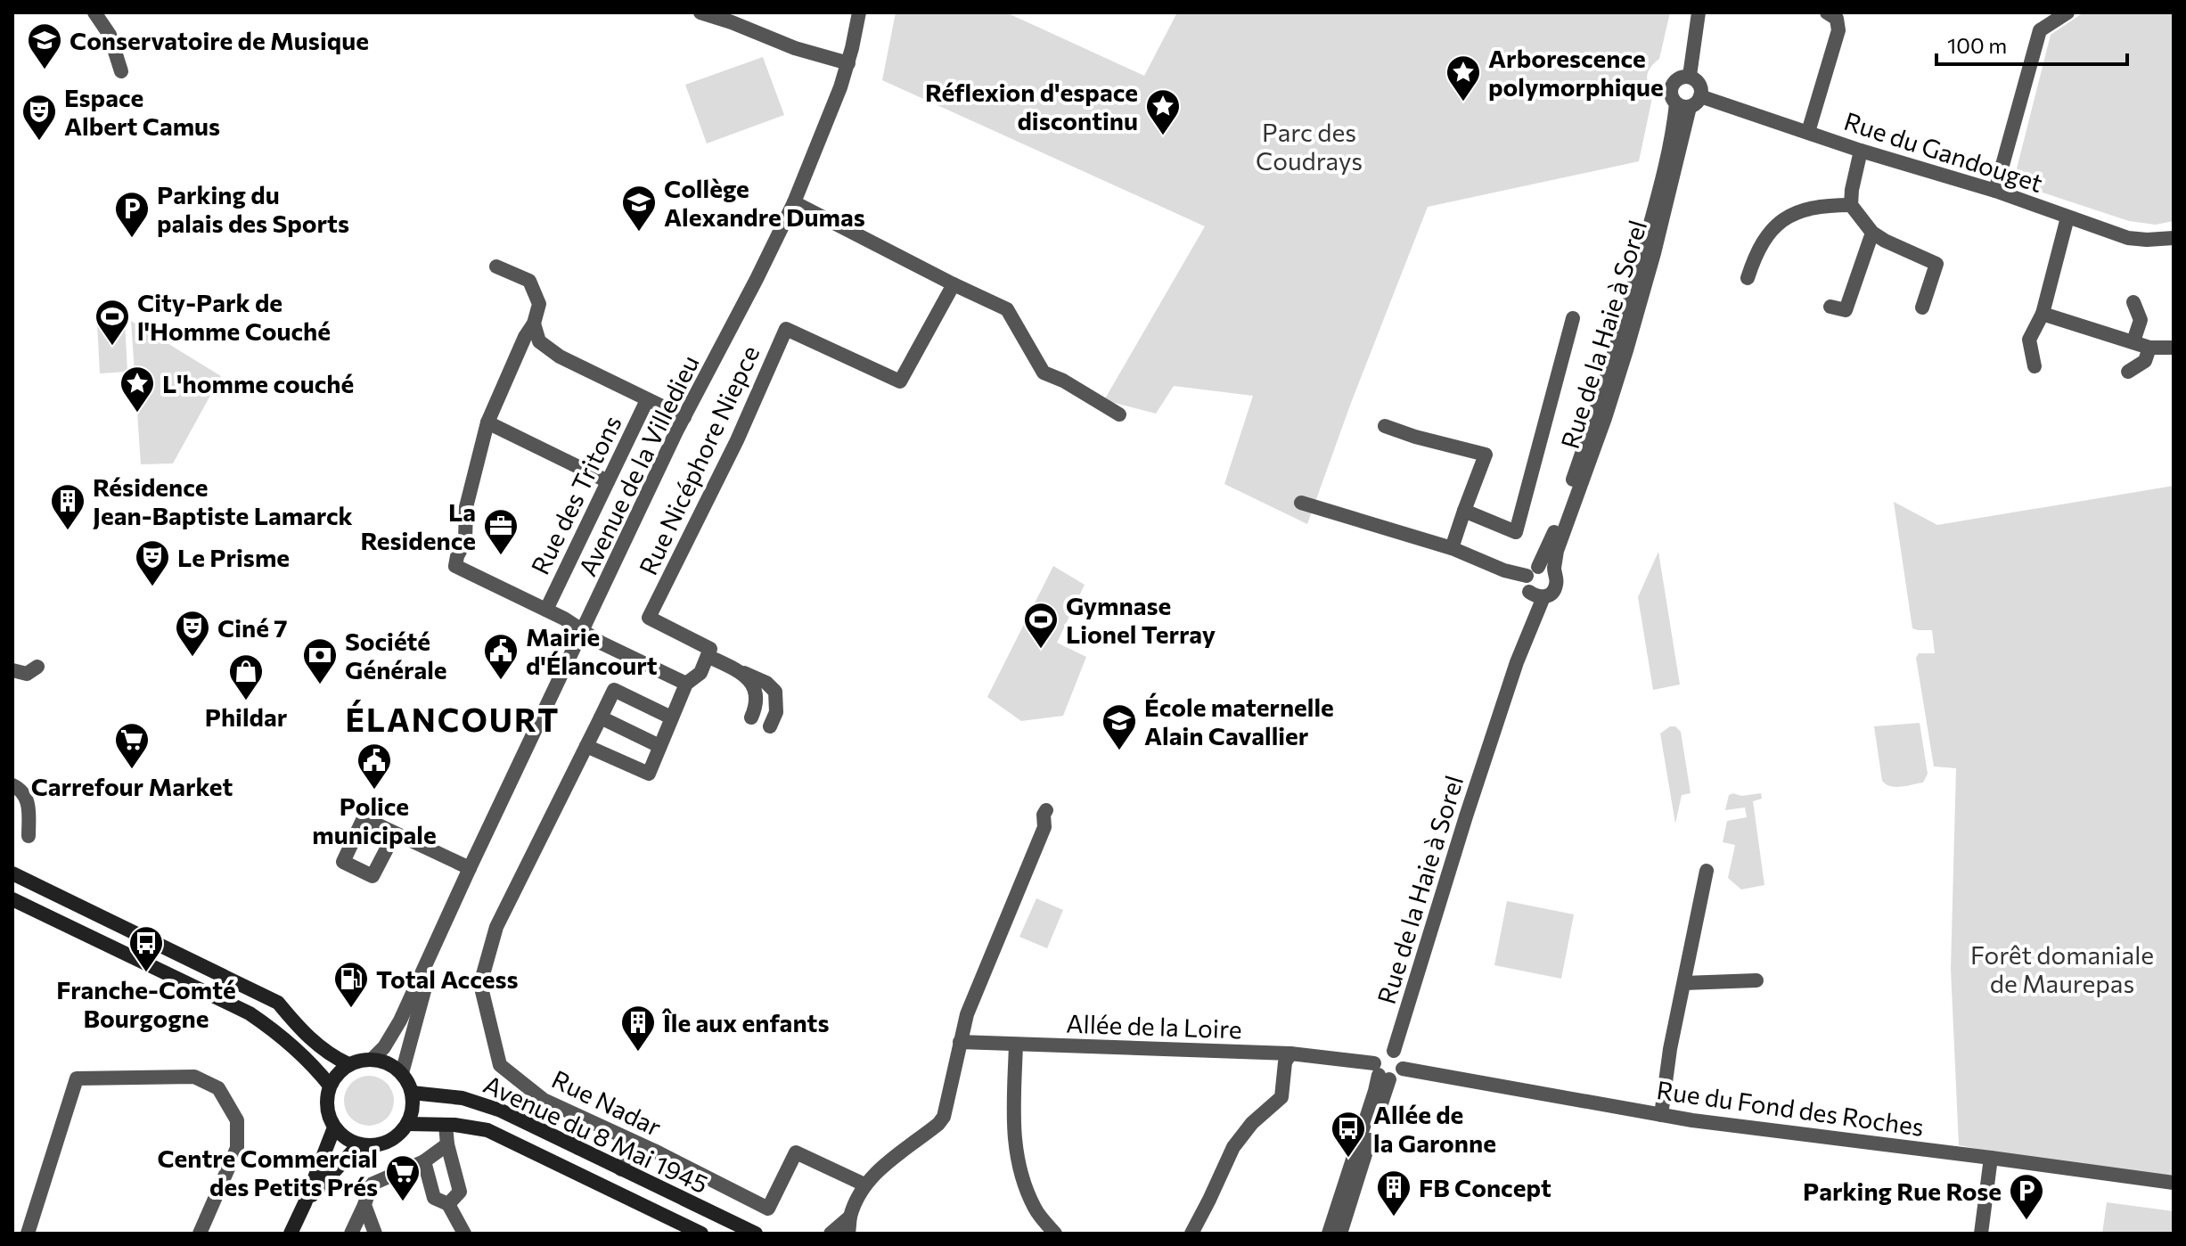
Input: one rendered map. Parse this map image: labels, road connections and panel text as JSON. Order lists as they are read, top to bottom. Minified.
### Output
{"streets":{"street":["Rue du Gandouget","Rue de la Haie à Sorel","Rue Nicéphore Niepce","Avenue de la Villedieu","Rue des Tritons","Allée de la Loire","Rue Nadar","Rue du Fond des Roches","Avenue du 8 Mai 1945"]},"crossings":[["Rue du Gandouget","Rue de la Haie à Sorel"],["Rue de la Haie à Sorel","Allée de la Loire"],["Rue de la Haie à Sorel","Rue du Fond des Roches"],["Avenue de la Villedieu","Avenue du 8 Mai 1945"],["Allée de la Loire","Rue du Fond des Roches"]],"districts":["ÉLANCOURT"],"parks":["Parc des Coudrays","Forêt domaniale de Maurepas"],"places":{"school or university":["Conservatoire de Musique","Collège Alexandre Dumas","École maternelle Alain Cavallier"],"place":["Arborescence polymorphique","Réflexion d'espace discontinu","L'homme couché"],"theatre":["Espace Albert Camus","Le Prisme","Ciné 7"],"parking":["Parking du palais des Sports","Parking Rue Rose"],"sports":["City-Park de l'Homme Couché","Gymnase Lionel Terray"],"building":["Résidence Jean-Baptiste Lamarck","Île aux enfants","FB Concept"],"office":["La Residence"],"public building":["Mairie d'Élancourt","Police municipale"],"bank":["Société Générale"],"shop":["Phildar"],"supermarket":["Carrefour Market","Centre Commercial des Petits Prés"],"bus stop":["Franche-Comté Bourgogne","Allée de la Garonne"],"fuel station":["Total Access"]},"scale_bar":"100 m"}
